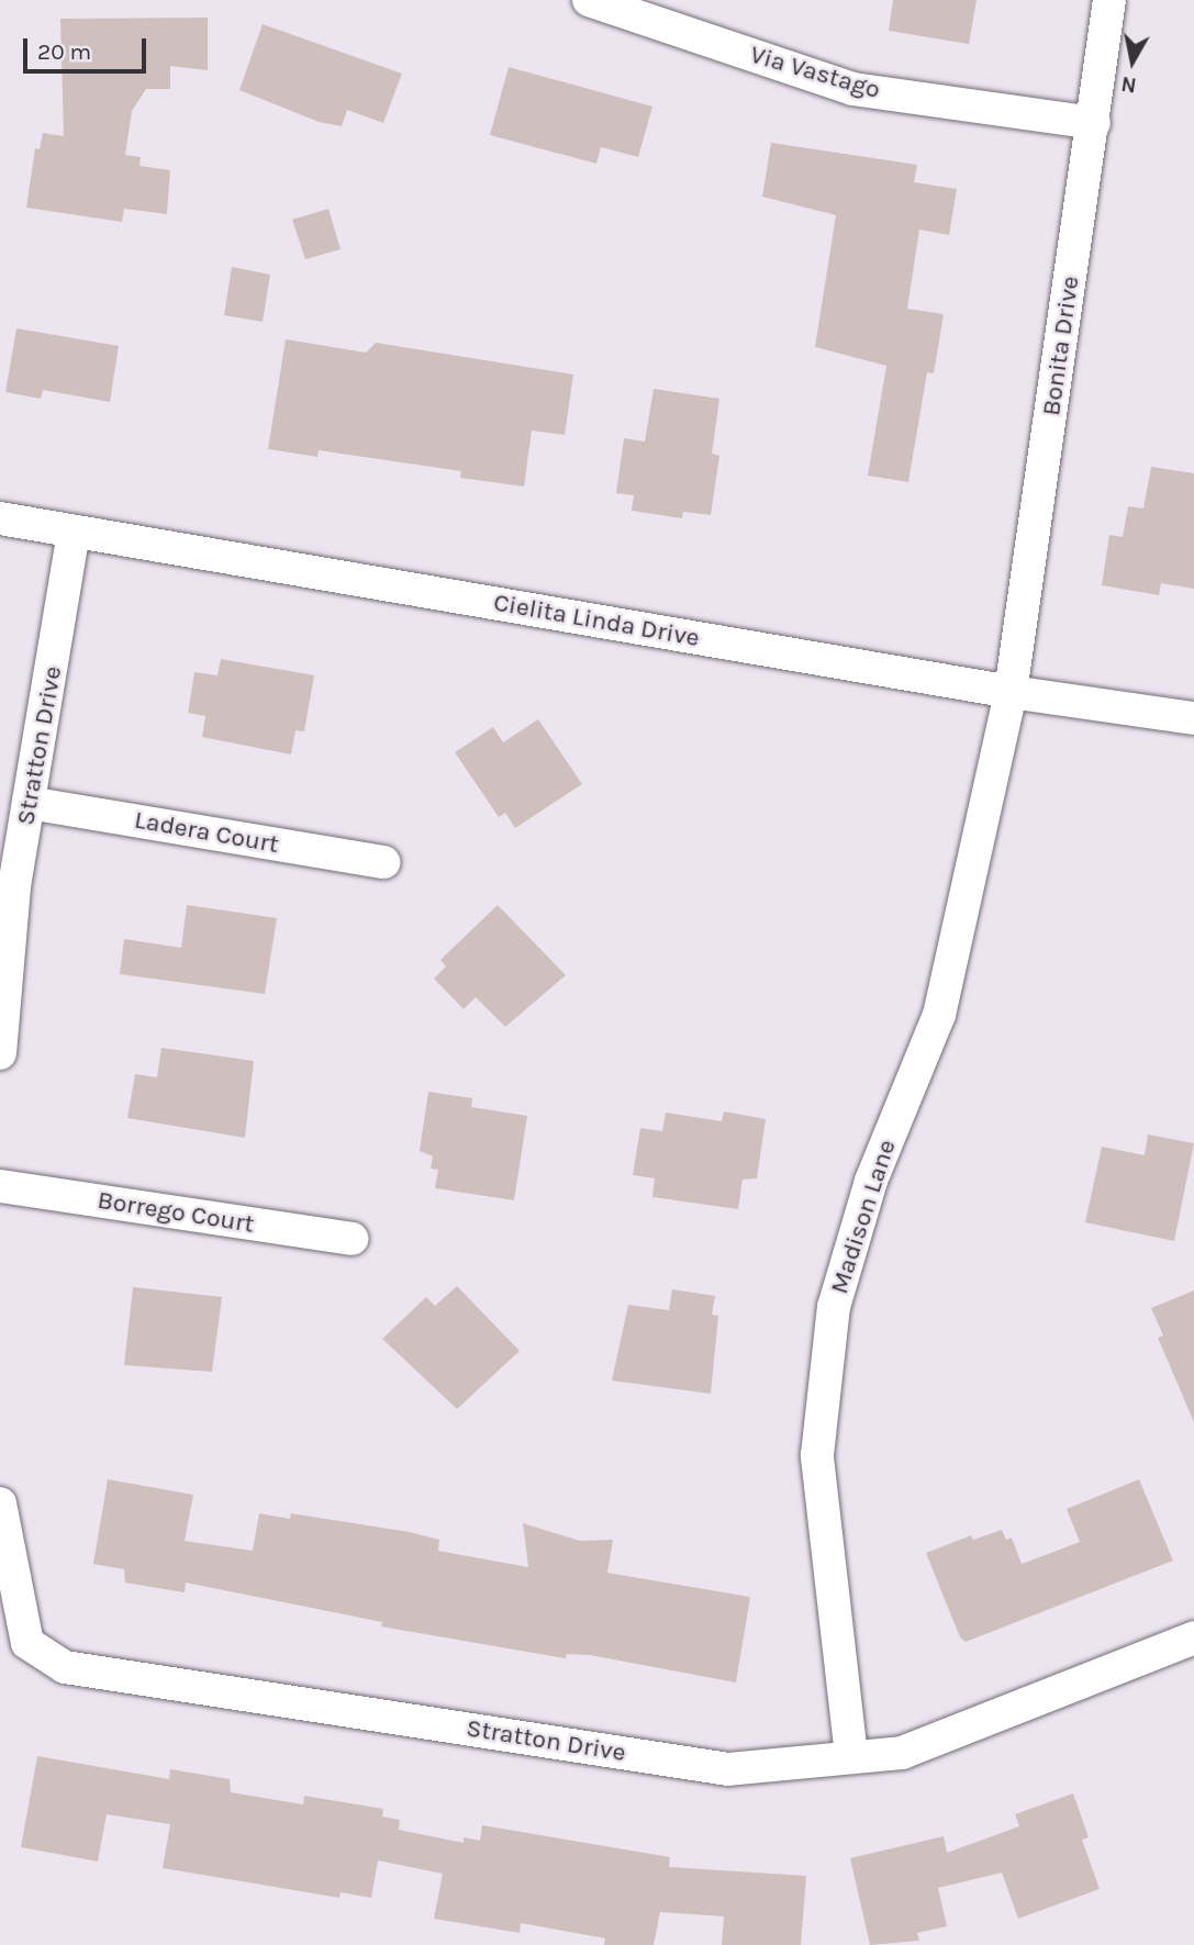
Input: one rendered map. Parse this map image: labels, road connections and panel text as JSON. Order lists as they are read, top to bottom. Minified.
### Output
{"streets":{"street":["Via Vastago","Bonita Drive","Cielita Linda Drive","Stratton Drive","Ladera Court","Borrego Court","Madison Lane"]},"crossings":[["Via Vastago","Bonita Drive"],["Bonita Drive","Cielita Linda Drive"],["Bonita Drive","Madison Lane"],["Cielita Linda Drive","Stratton Drive"],["Cielita Linda Drive","Madison Lane"],["Stratton Drive","Ladera Court"],["Stratton Drive","Madison Lane"]],"scale_bar":"20 m","north":"bottom"}
